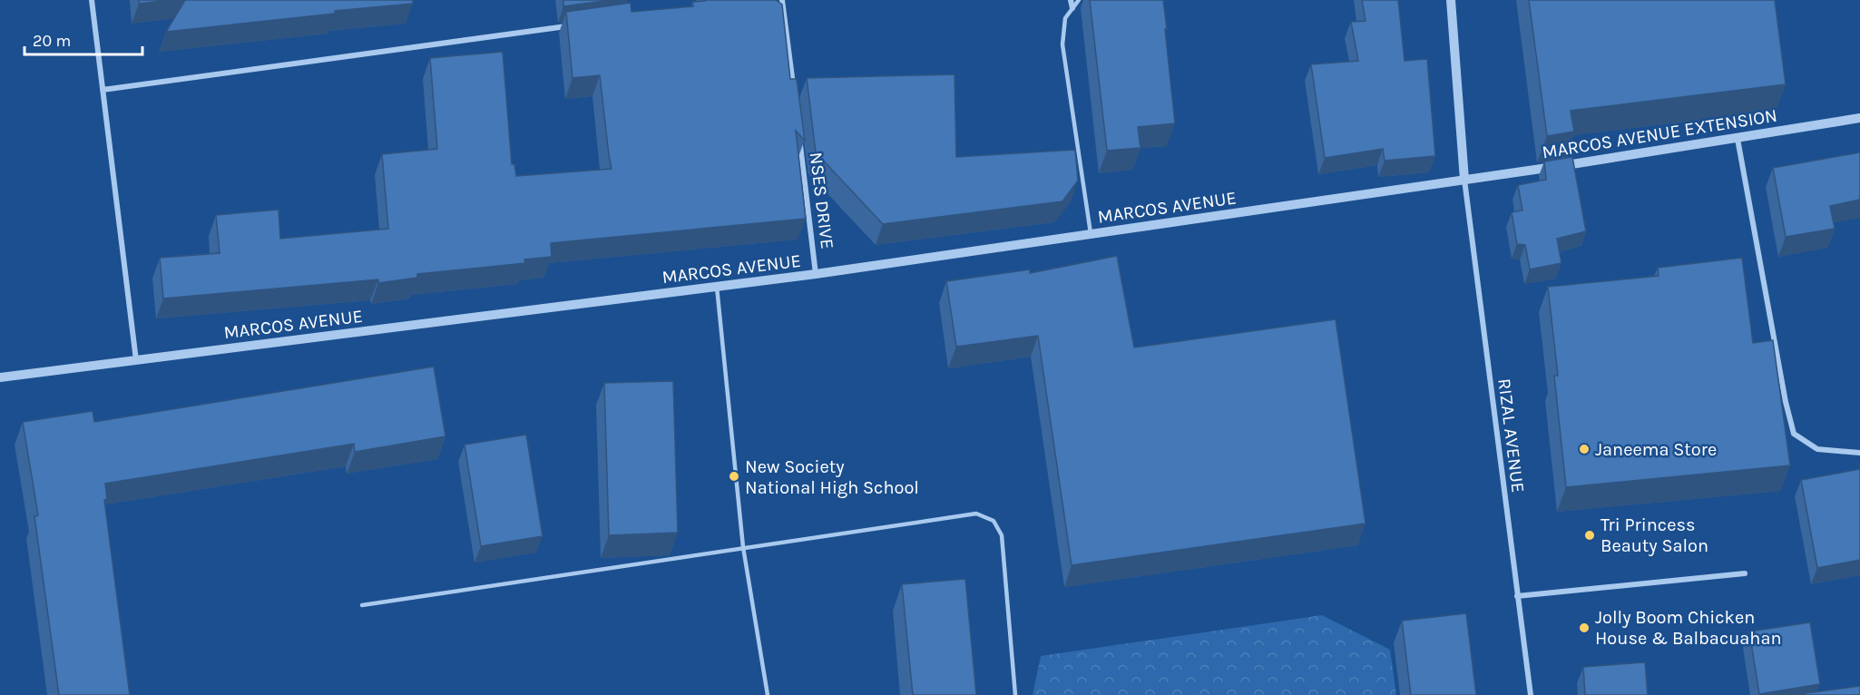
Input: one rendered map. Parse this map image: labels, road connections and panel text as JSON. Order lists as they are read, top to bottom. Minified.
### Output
{"streets":{"street":["MARCOS AVENUE EXTENSION","NSES DRIVE","MARCOS AVENUE","RIZAL AVENUE"]},"crossings":[["MARCOS AVENUE EXTENSION","MARCOS AVENUE"],["MARCOS AVENUE EXTENSION","RIZAL AVENUE"],["NSES DRIVE","MARCOS AVENUE"],["MARCOS AVENUE","RIZAL AVENUE"]],"places":["Janeema Store","New Society National High School","Tri Princess Beauty Salon","Jolly Boom Chicken House & Balbacuahan"],"scale_bar":"20 m"}
